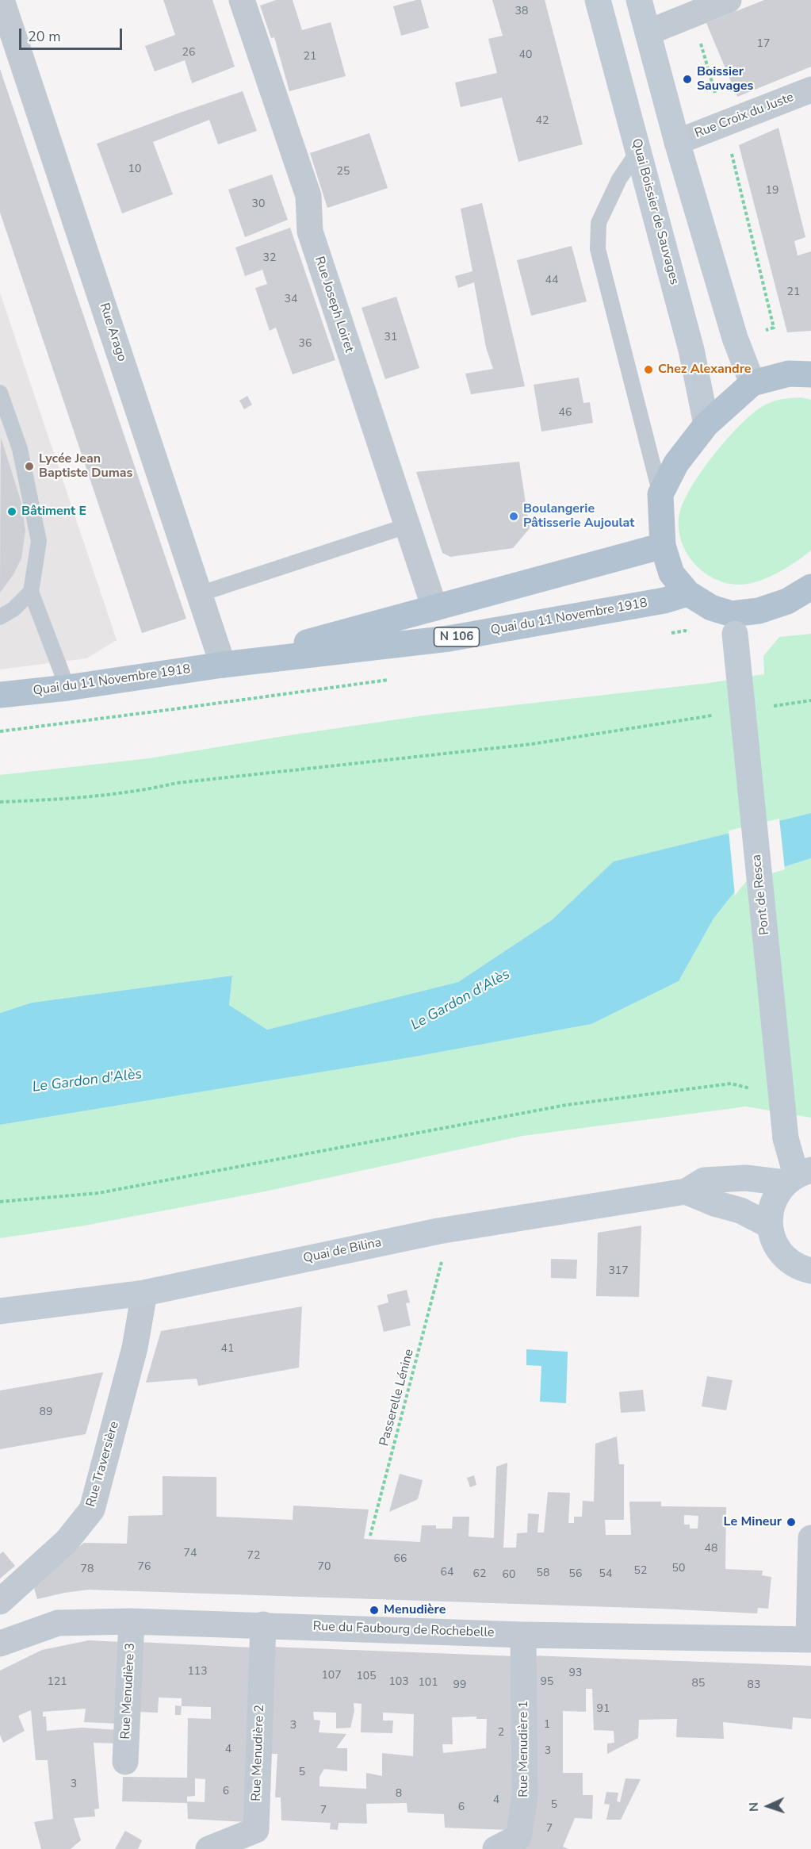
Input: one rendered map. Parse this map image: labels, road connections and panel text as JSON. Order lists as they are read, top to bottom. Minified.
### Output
{"streets":{"main road":["Quai Boissier de Sauvages","Quai du 11 Novembre 1918","N 106","Pont de Resca","Quai de Bilina"],"street":["Rue Croix du Juste","Rue Joseph Loiret","Rue Arago","Rue Traversière","Rue du Faubourg de Rochebelle","Rue Menudière 3","Rue Menudière 1","Rue Menudière 2"],"path":["Passerelle Lénine"]},"crossings":[["Rue Joseph Loiret","Quai du 11 Novembre 1918"],["Rue Arago","Quai du 11 Novembre 1918"],["Pont de Resca","Quai de Bilina"],["Quai de Bilina","Rue Traversière"],["Rue du Faubourg de Rochebelle","Rue Menudière 3"],["Rue du Faubourg de Rochebelle","Rue Menudière 1"],["Rue du Faubourg de Rochebelle","Rue Menudière 2"]],"water":["Le Gardon d'Alès"],"places":["Boissier Sauvages","Chez Alexandre","Lycée Jean Baptiste Dumas","Bâtiment E","Boulangerie Pâtisserie Aujoulat","Le Mineur","Menudière"],"house_numbers":["38","17","26","40","21","42","10","25","19","30","32","44","21","34","31","36","46","317","41","89","48","74","72","66","76","70","50","78","52","64","58","62","56","54","60","113","93","107","105","121","103","95","101","85","99","83","91","1","3","2","4","3","5","3","6","8","4","5","6","7","7"],"scale_bar":"20 m","north":"left"}
